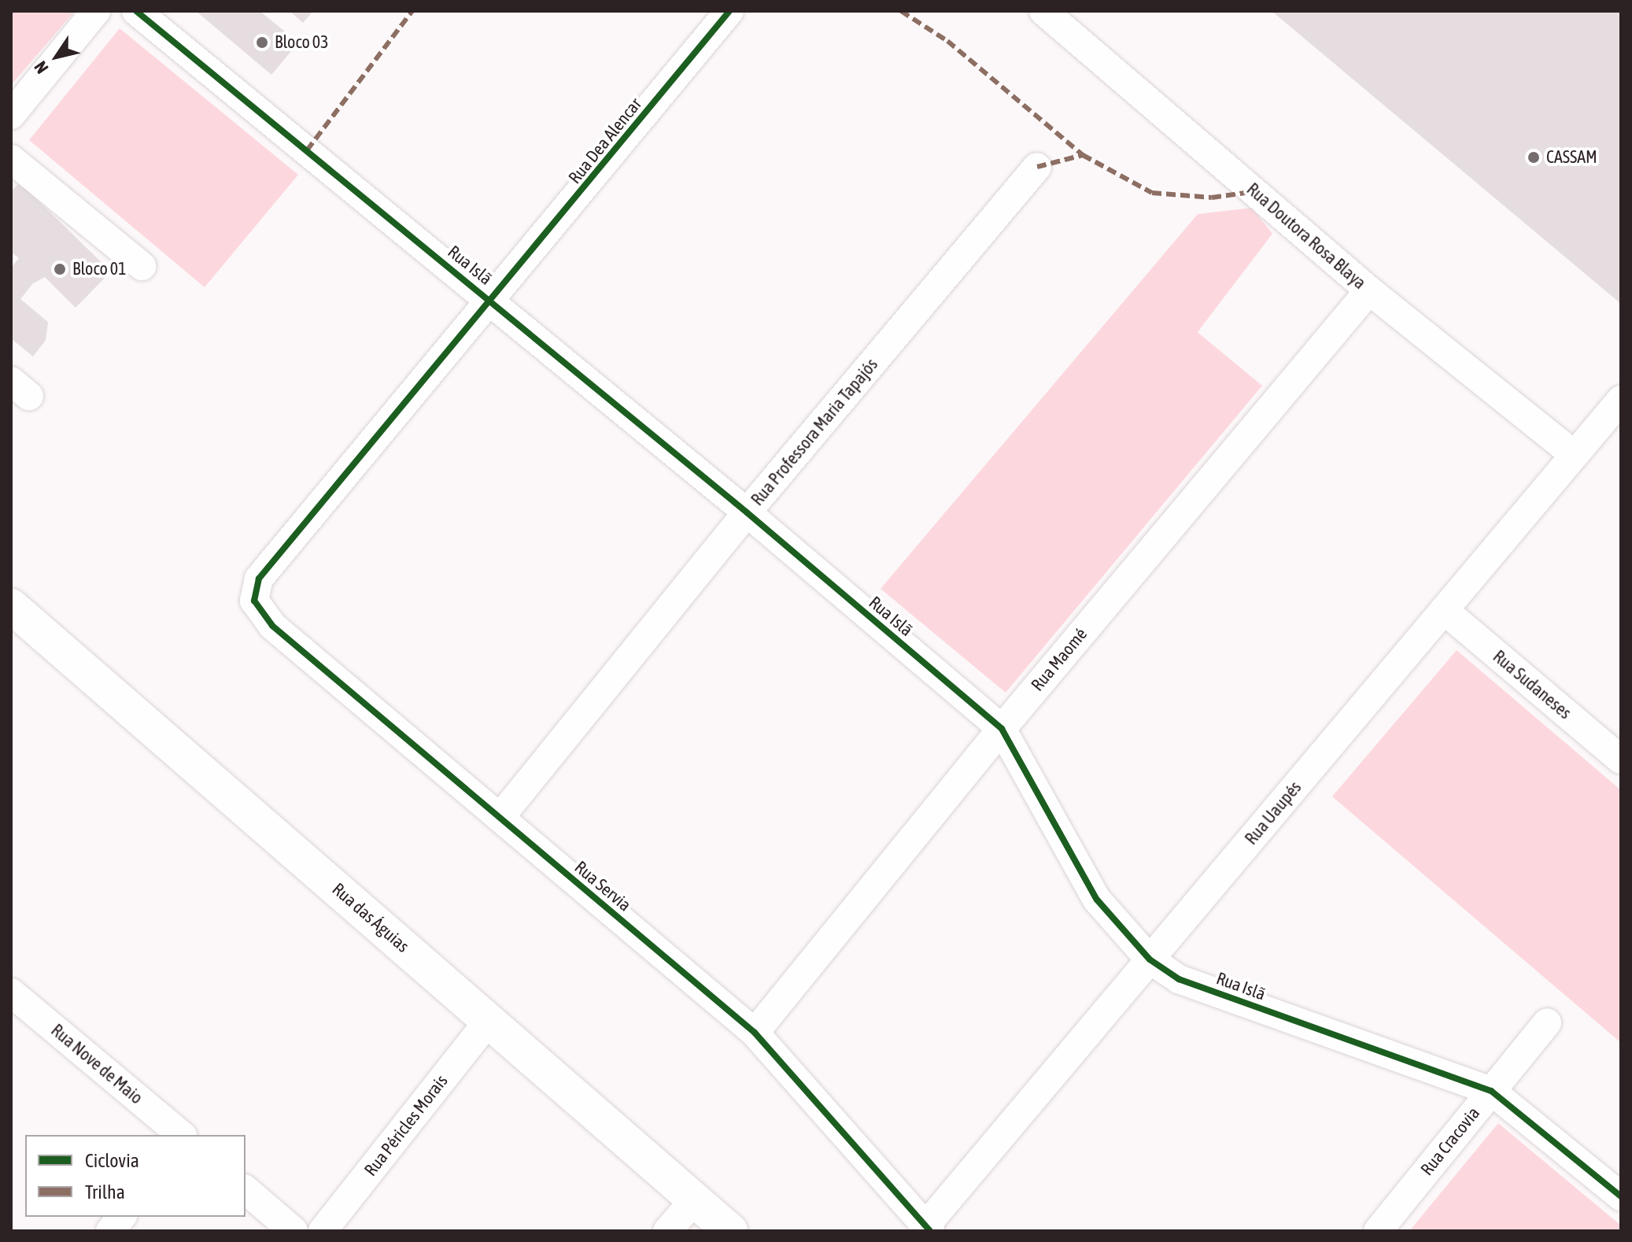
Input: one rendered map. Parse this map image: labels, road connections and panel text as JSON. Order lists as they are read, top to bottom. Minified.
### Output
{"streets":{"street":["Rua Dea Alencar","Rua Doutora Rosa Blaya","Rua Islã","Rua Professora Maria Tapajós","Rua Maomé","Rua Sudaneses","Rua Uaupés","Rua Servia","Rua das Águias","Rua Nove de Maio","Rua Péricles Morais","Rua Cracovia"]},"crossings":[["Rua Dea Alencar","Rua Islã"],["Rua Dea Alencar","Rua Servia"],["Rua Doutora Rosa Blaya","Rua Maomé"],["Rua Doutora Rosa Blaya","Rua Uaupés"],["Rua Islã","Rua Professora Maria Tapajós"],["Rua Islã","Rua Maomé"],["Rua Islã","Rua Uaupés"],["Rua Islã","Rua Cracovia"],["Rua Professora Maria Tapajós","Rua Servia"],["Rua Maomé","Rua Servia"],["Rua Sudaneses","Rua Uaupés"],["Rua Uaupés","Rua Servia"],["Rua das Águias","Rua Péricles Morais"]],"places":["Bloco 03","CASSAM","Bloco 01"],"legend":["Ciclovia","Trilha"],"north":"bottom left"}
